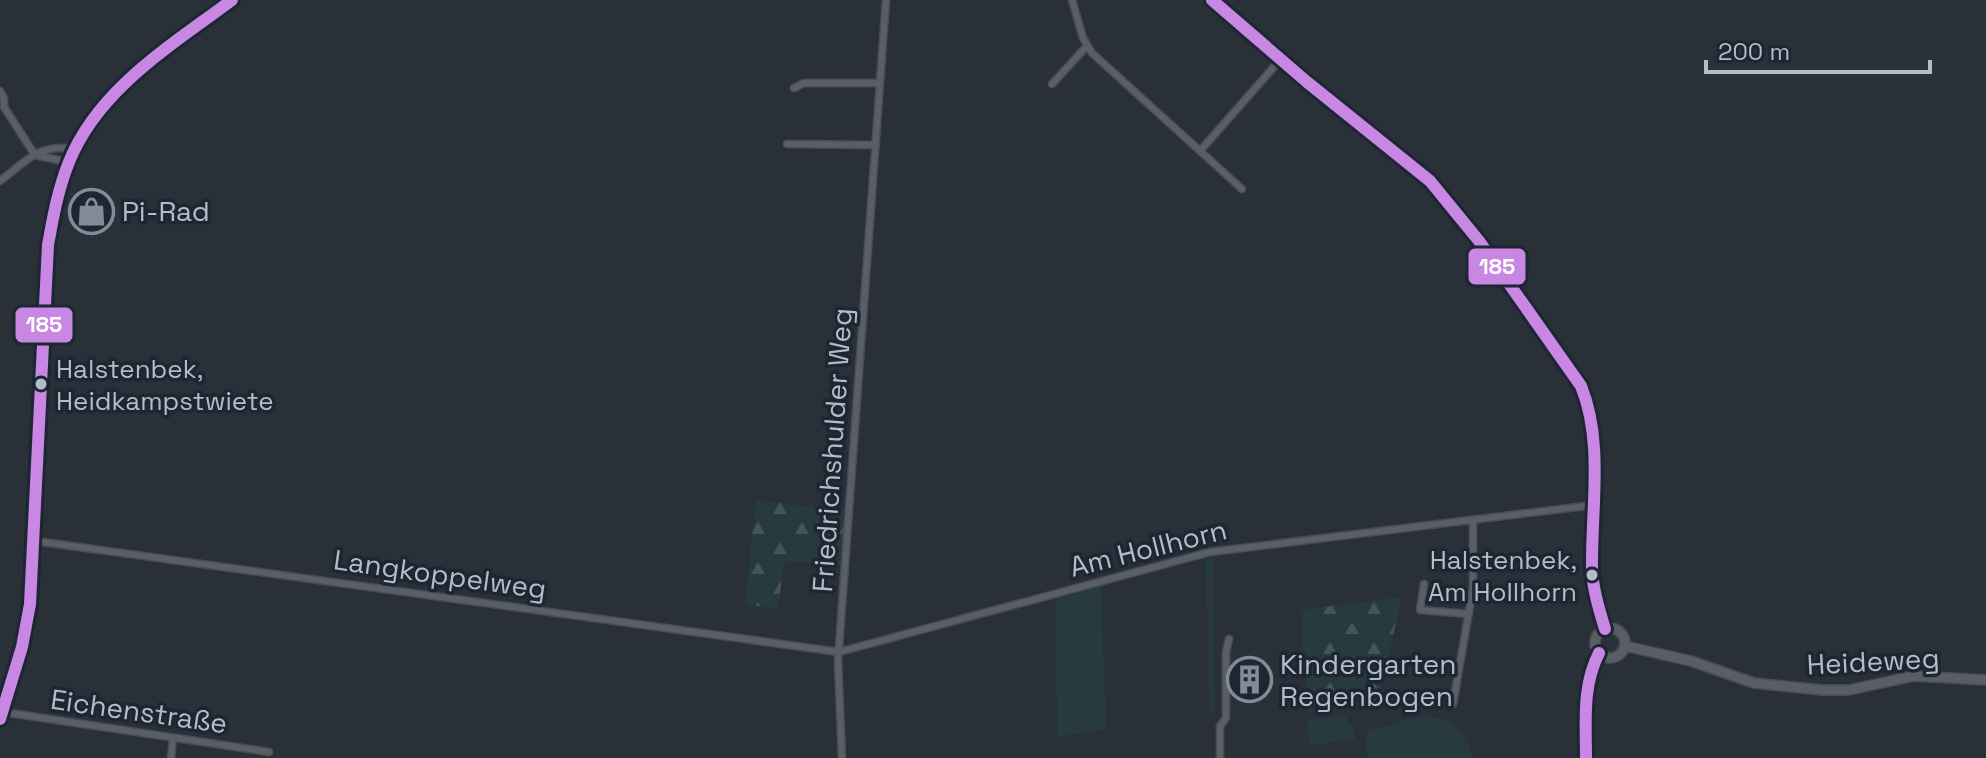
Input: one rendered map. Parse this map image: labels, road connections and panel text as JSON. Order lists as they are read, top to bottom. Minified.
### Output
{"streets":{"street":["Friedrichshulder Weg","Am Hollhorn","Langkoppelweg","Heideweg","Eichenstraße"]},"crossings":[["Friedrichshulder Weg","Am Hollhorn"],["Friedrichshulder Weg","Langkoppelweg"],["Am Hollhorn","Langkoppelweg"]],"places":{"shop":["Pi-Rad"],"other":["Halstenbek, Heidkampstwiete","Halstenbek, Am Hollhorn"],"building":["Kindergarten Regenbogen"]},"lines":["transit line 185"],"scale_bar":"200 m"}
